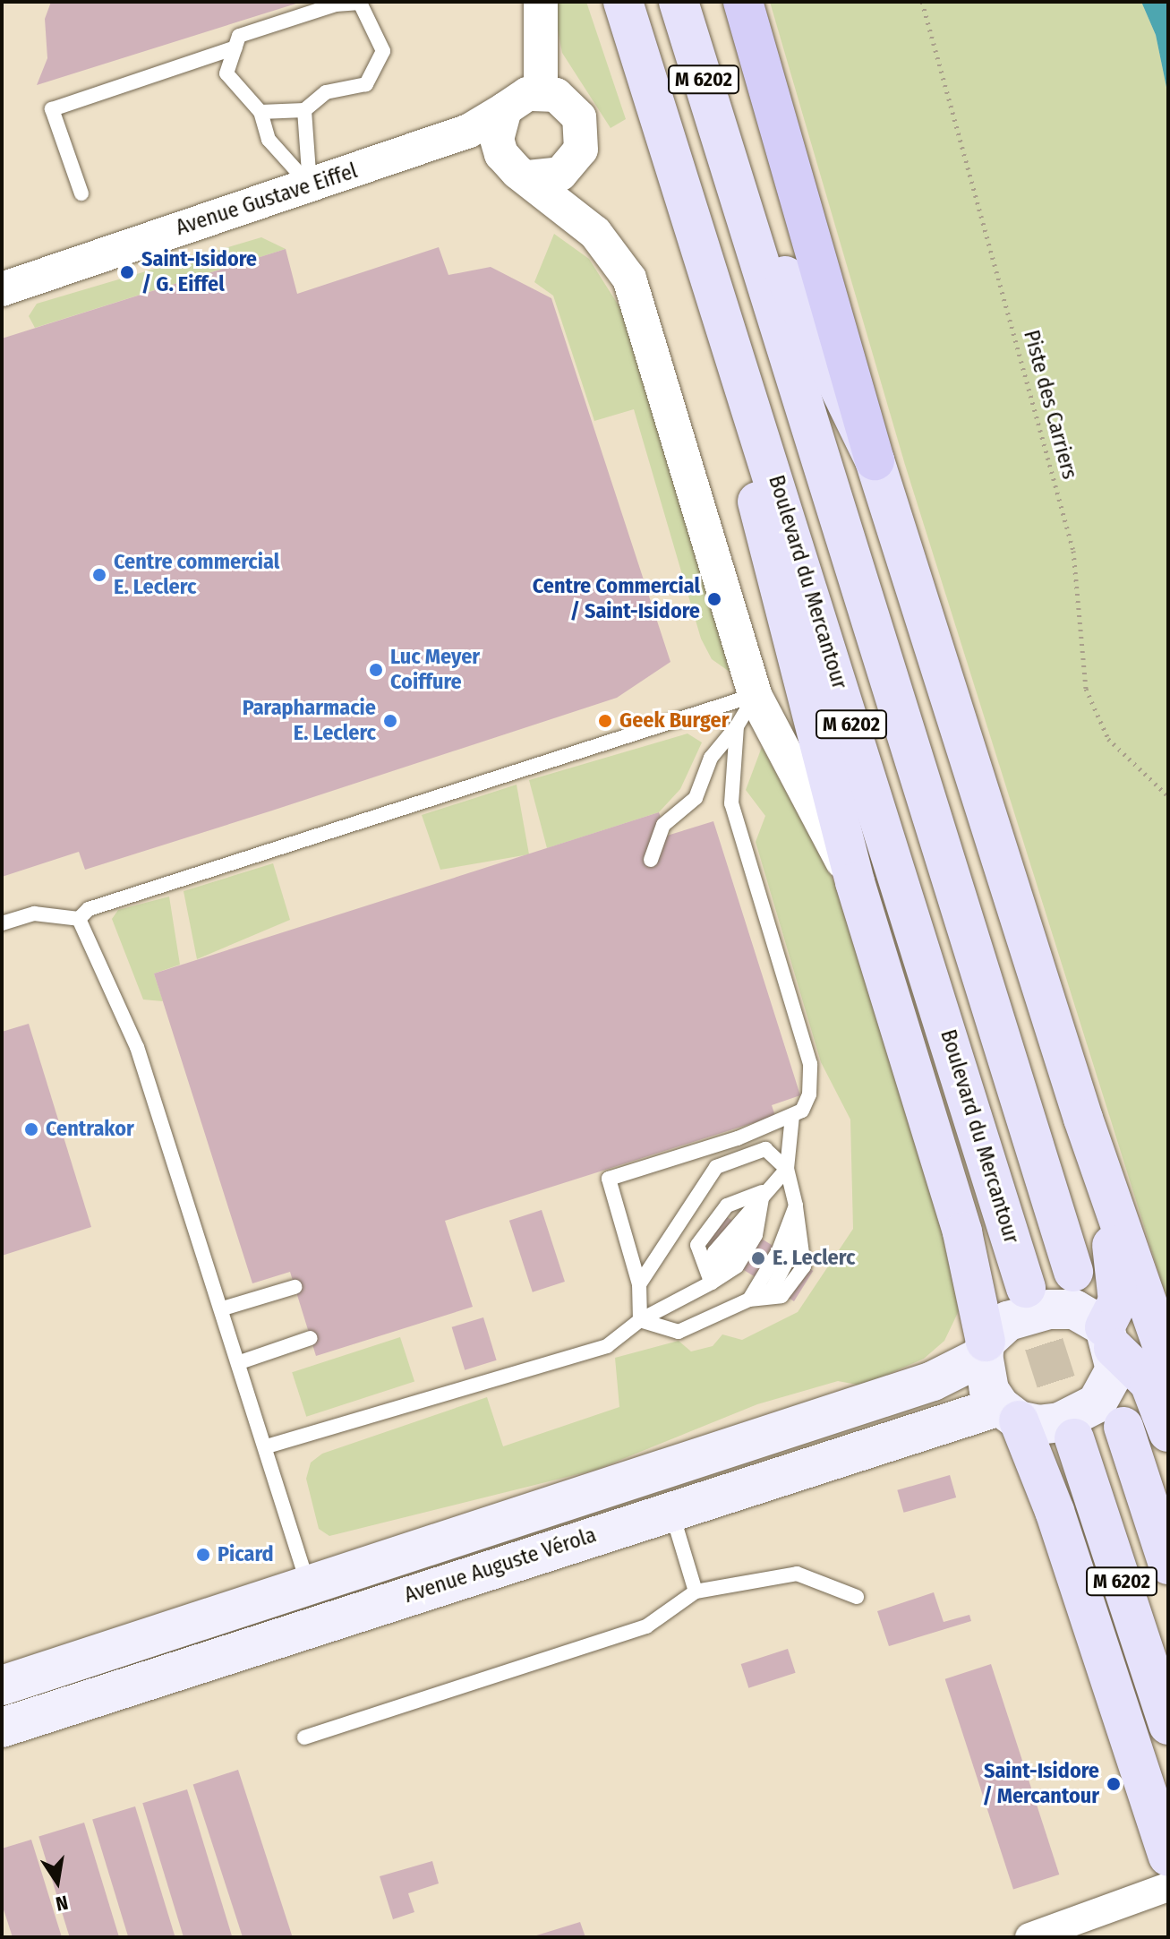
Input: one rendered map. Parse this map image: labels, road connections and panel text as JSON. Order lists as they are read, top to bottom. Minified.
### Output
{"streets":{"main road":["M 6202","Boulevard du Mercantour","Avenue Auguste Vérola"],"street":["Avenue Gustave Eiffel"],"path":["Piste des Carriers"]},"places":["Saint-Isidore / G. Eiffel","Centre commercial E. Leclerc","Centre Commercial / Saint-Isidore","Luc Meyer Coiffure","Parapharmacie E. Leclerc","Geek Burger","Centrakor","E. Leclerc","Picard","Saint-Isidore / Mercantour"],"north":"bottom"}
